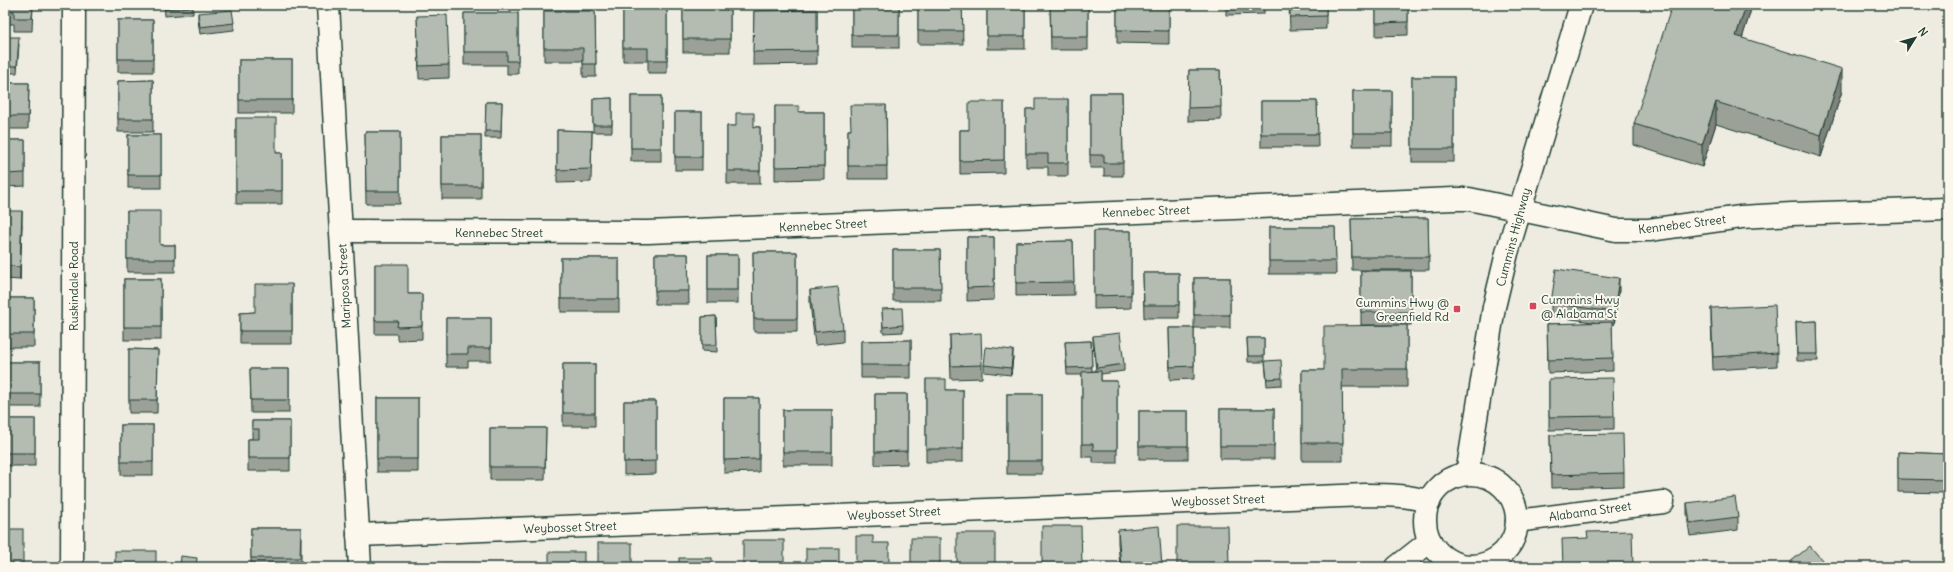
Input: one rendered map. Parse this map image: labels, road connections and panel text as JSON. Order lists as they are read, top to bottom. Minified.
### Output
{"streets":{"street":["Kennebec Street","Cummins Highway","Ruskindale Road","Mariposa Street","Weybosset Street","Alabama Street"]},"crossings":[["Kennebec Street","Cummins Highway"],["Kennebec Street","Mariposa Street"],["Cummins Highway","Weybosset Street"],["Cummins Highway","Alabama Street"],["Mariposa Street","Weybosset Street"],["Weybosset Street","Alabama Street"]],"places":{"transit":["Cummins Hwy @ Alabama St","Cummins Hwy @ Greenfield Rd"]},"north":"top right"}
